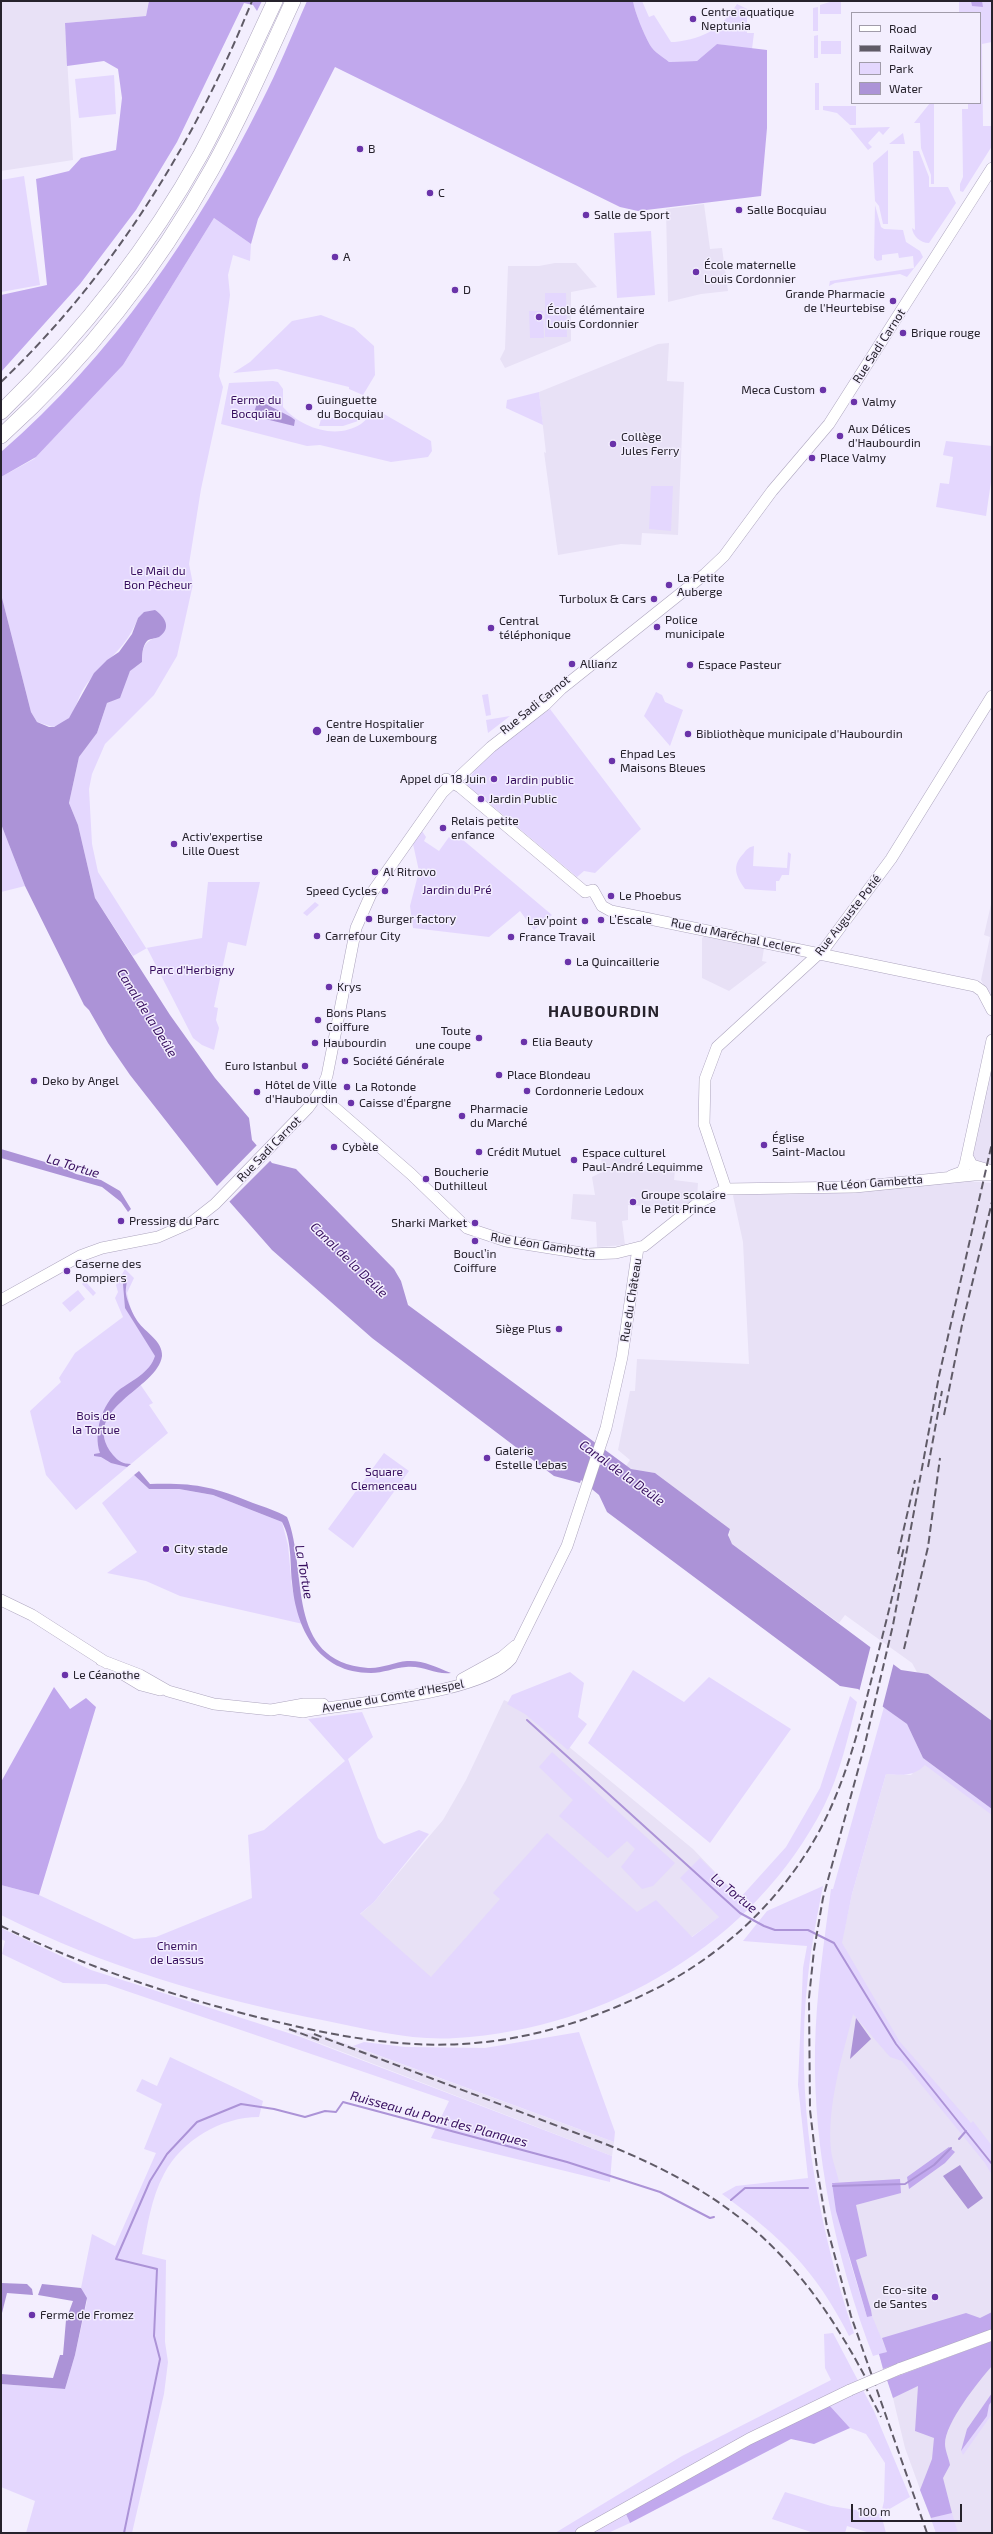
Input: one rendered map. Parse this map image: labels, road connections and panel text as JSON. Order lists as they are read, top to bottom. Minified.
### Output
{"streets":{"street":["Rue Sadi Carnot","Rue Auguste Potié","Rue du Maréchal Leclerc","Rue Léon Gambetta","Rue du Château","Avenue du Comte d'Hespel"]},"crossings":[["Rue Sadi Carnot","Rue du Maréchal Leclerc"],["Rue Sadi Carnot","Rue Léon Gambetta"],["Rue Auguste Potié","Rue du Maréchal Leclerc"],["Rue Auguste Potié","Rue Léon Gambetta"],["Rue Léon Gambetta","Rue du Château"],["Rue du Château","Avenue du Comte d'Hespel"]],"districts":["HAUBOURDIN"],"water":["Canal de la Deûle","La Tortue","Ruisseau du Pont des Planques"],"parks":["Ferme du Bocquiau","Le Mail du Bon Pêcheur","Jardin public","Jardin du Pré","Parc d'Herbigny","Bois de la Tortue","Square Clemenceau","Chemin de Lassus"],"places":["Centre aquatique Neptunia","B","C","Salle Bocquiau","Salle de Sport","A","École maternelle Louis Cordonnier","D","Grande Pharmacie de l'Heurtebise","École élémentaire Louis Cordonnier","Brique rouge","Meca Custom","Valmy","Guinguette du Bocquiau","Aux Délices d'Haubourdin","Collège Jules Ferry","Place Valmy","La Petite Auberge","Turbolux & Cars","Police municipale","Central téléphonique","Allianz","Espace Pasteur","Centre Hospitalier Jean de Luxembourg","Bibliothèque municipale d'Haubourdin","Ehpad Les Maisons Bleues","Appel du 18 Juin","Jardin Public","Relais petite enfance","Activ'expertise Lille Ouest","Al Ritrovo","Speed Cycles","Le Phoebus","Burger factory","L’Escale","Lav’point","Carrefour City","France Travail","La Quincaillerie","Krys","Bons Plans Coiffure","Toute une coupe","Elia Beauty","Haubourdin","Société Générale","Euro Istanbul","Place Blondeau","Deko by Angel","La Rotonde","Cordonnerie Ledoux","Hôtel de Ville d'Haubourdin","Caisse d'Épargne","Pharmacie du Marché","Église Saint-Maclou","Cybèle","Crédit Mutuel","Espace culturel Paul-André Lequimme","Boucherie Duthilleul","Groupe scolaire le Petit Prince","Pressing du Parc","Sharki Market","Boucl’in Coiffure","Caserne des Pompiers","Siège Plus","Galerie Estelle Lebas","City stade","Le Céanothe","Eco-site de Santes","Ferme de Fromez"],"legend":["Road","Railway","Park","Water"],"scale_bar":"100 m"}
